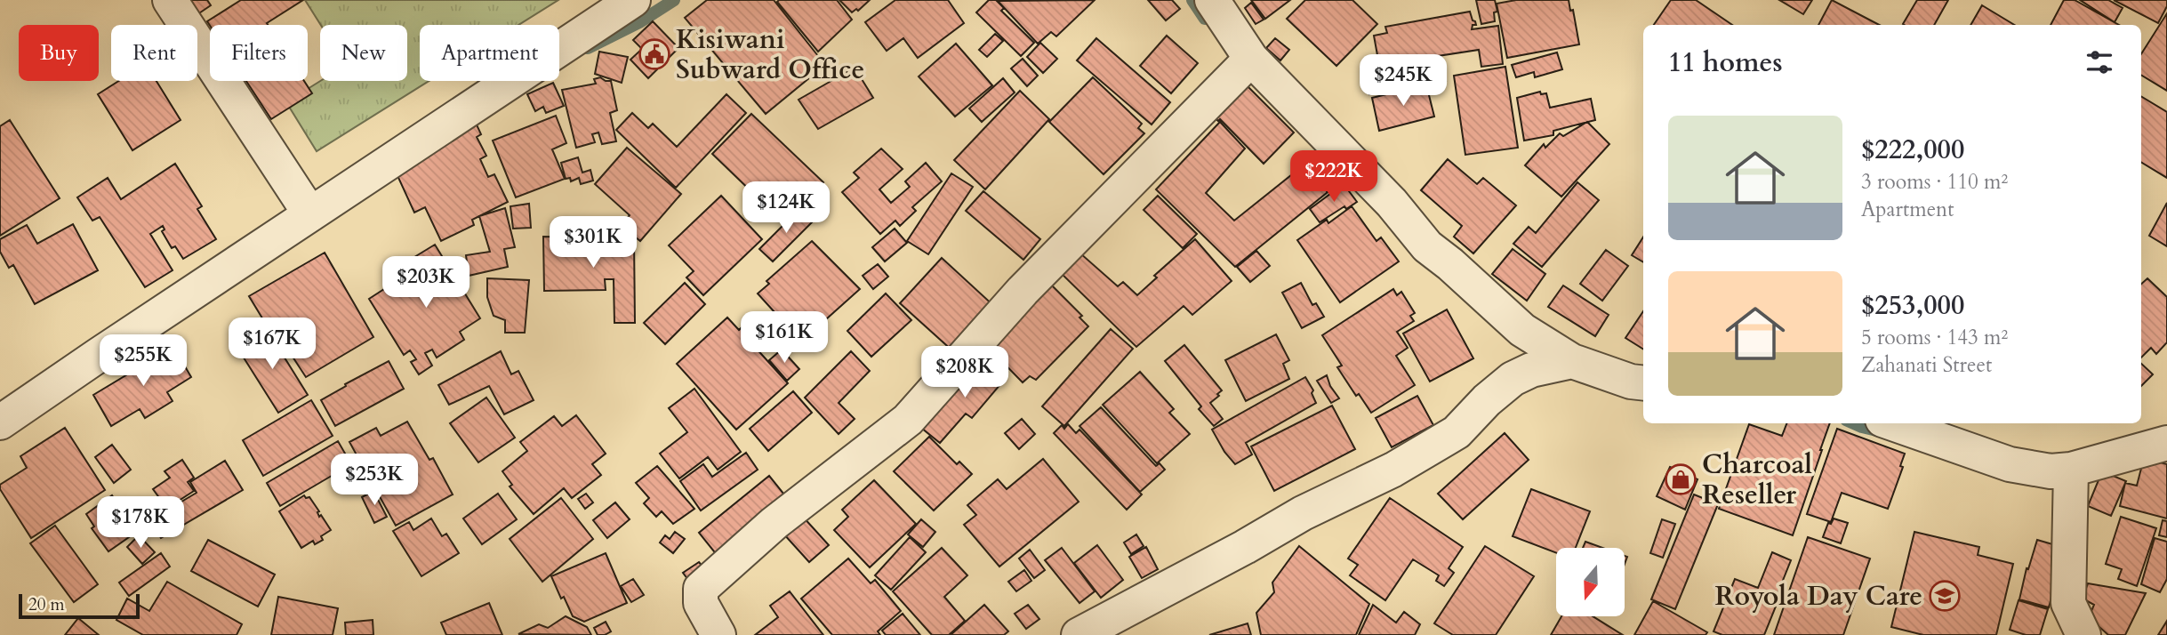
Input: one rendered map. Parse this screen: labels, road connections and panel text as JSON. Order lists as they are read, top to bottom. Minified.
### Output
{"places":{"public building":["Kisiwani Subward Office"],"shop":["Charcoal Reseller"],"school or university":["Royola Day Care"]},"scale_bar":"20 m","north":"bottom","page":{"chip":["Buy","Rent","Filters","New","Apartment"],"heading":"11 homes","price":["$245K","$222K","$124K","$301K","$203K","$161K","$167K","$255K","$208K","$253K","$178K"],"list":[{"name":"$222,000","note":"3 rooms · 110 m² · Apartment"},{"name":"$253,000","note":"5 rooms · 143 m² · Zahanati Street"}],"scale":"20 m"}}
